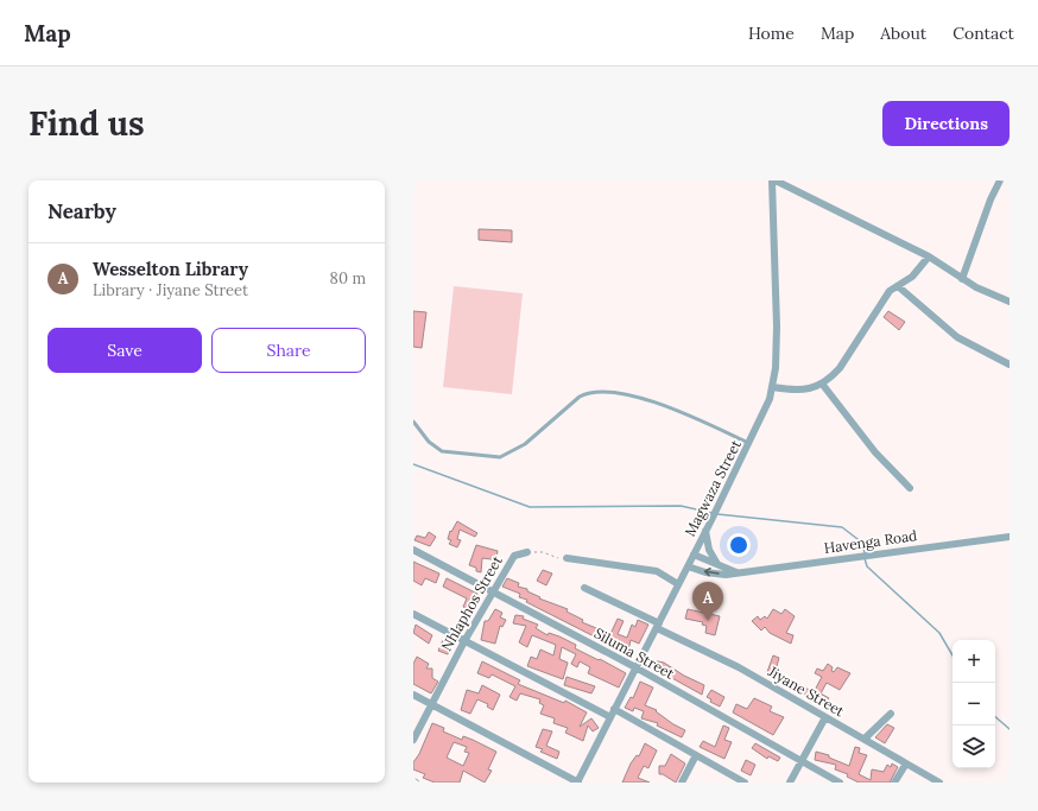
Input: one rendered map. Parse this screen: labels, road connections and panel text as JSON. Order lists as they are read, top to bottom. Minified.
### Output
{"streets":{"street":["Magwaza Street","Havenga Road","Nhlaphos Street","Siluma Street","Jiyane Street"]},"crossings":[["Magwaza Street","Havenga Road"],["Magwaza Street","Siluma Street"],["Magwaza Street","Jiyane Street"],["Nhlaphos Street","Siluma Street"]],"page":{"header":"Map","nav":["Home","Map","About","Contact"],"buttons":["Directions",["Save","Share"]],"title":"Find us","heading":"Nearby","list":[{"mark":"A","name":"Wesselton Library","note":"Library · Jiyane Street","value":"80 m"}],"pins":"A","map_buttons":["+","−"]}}
